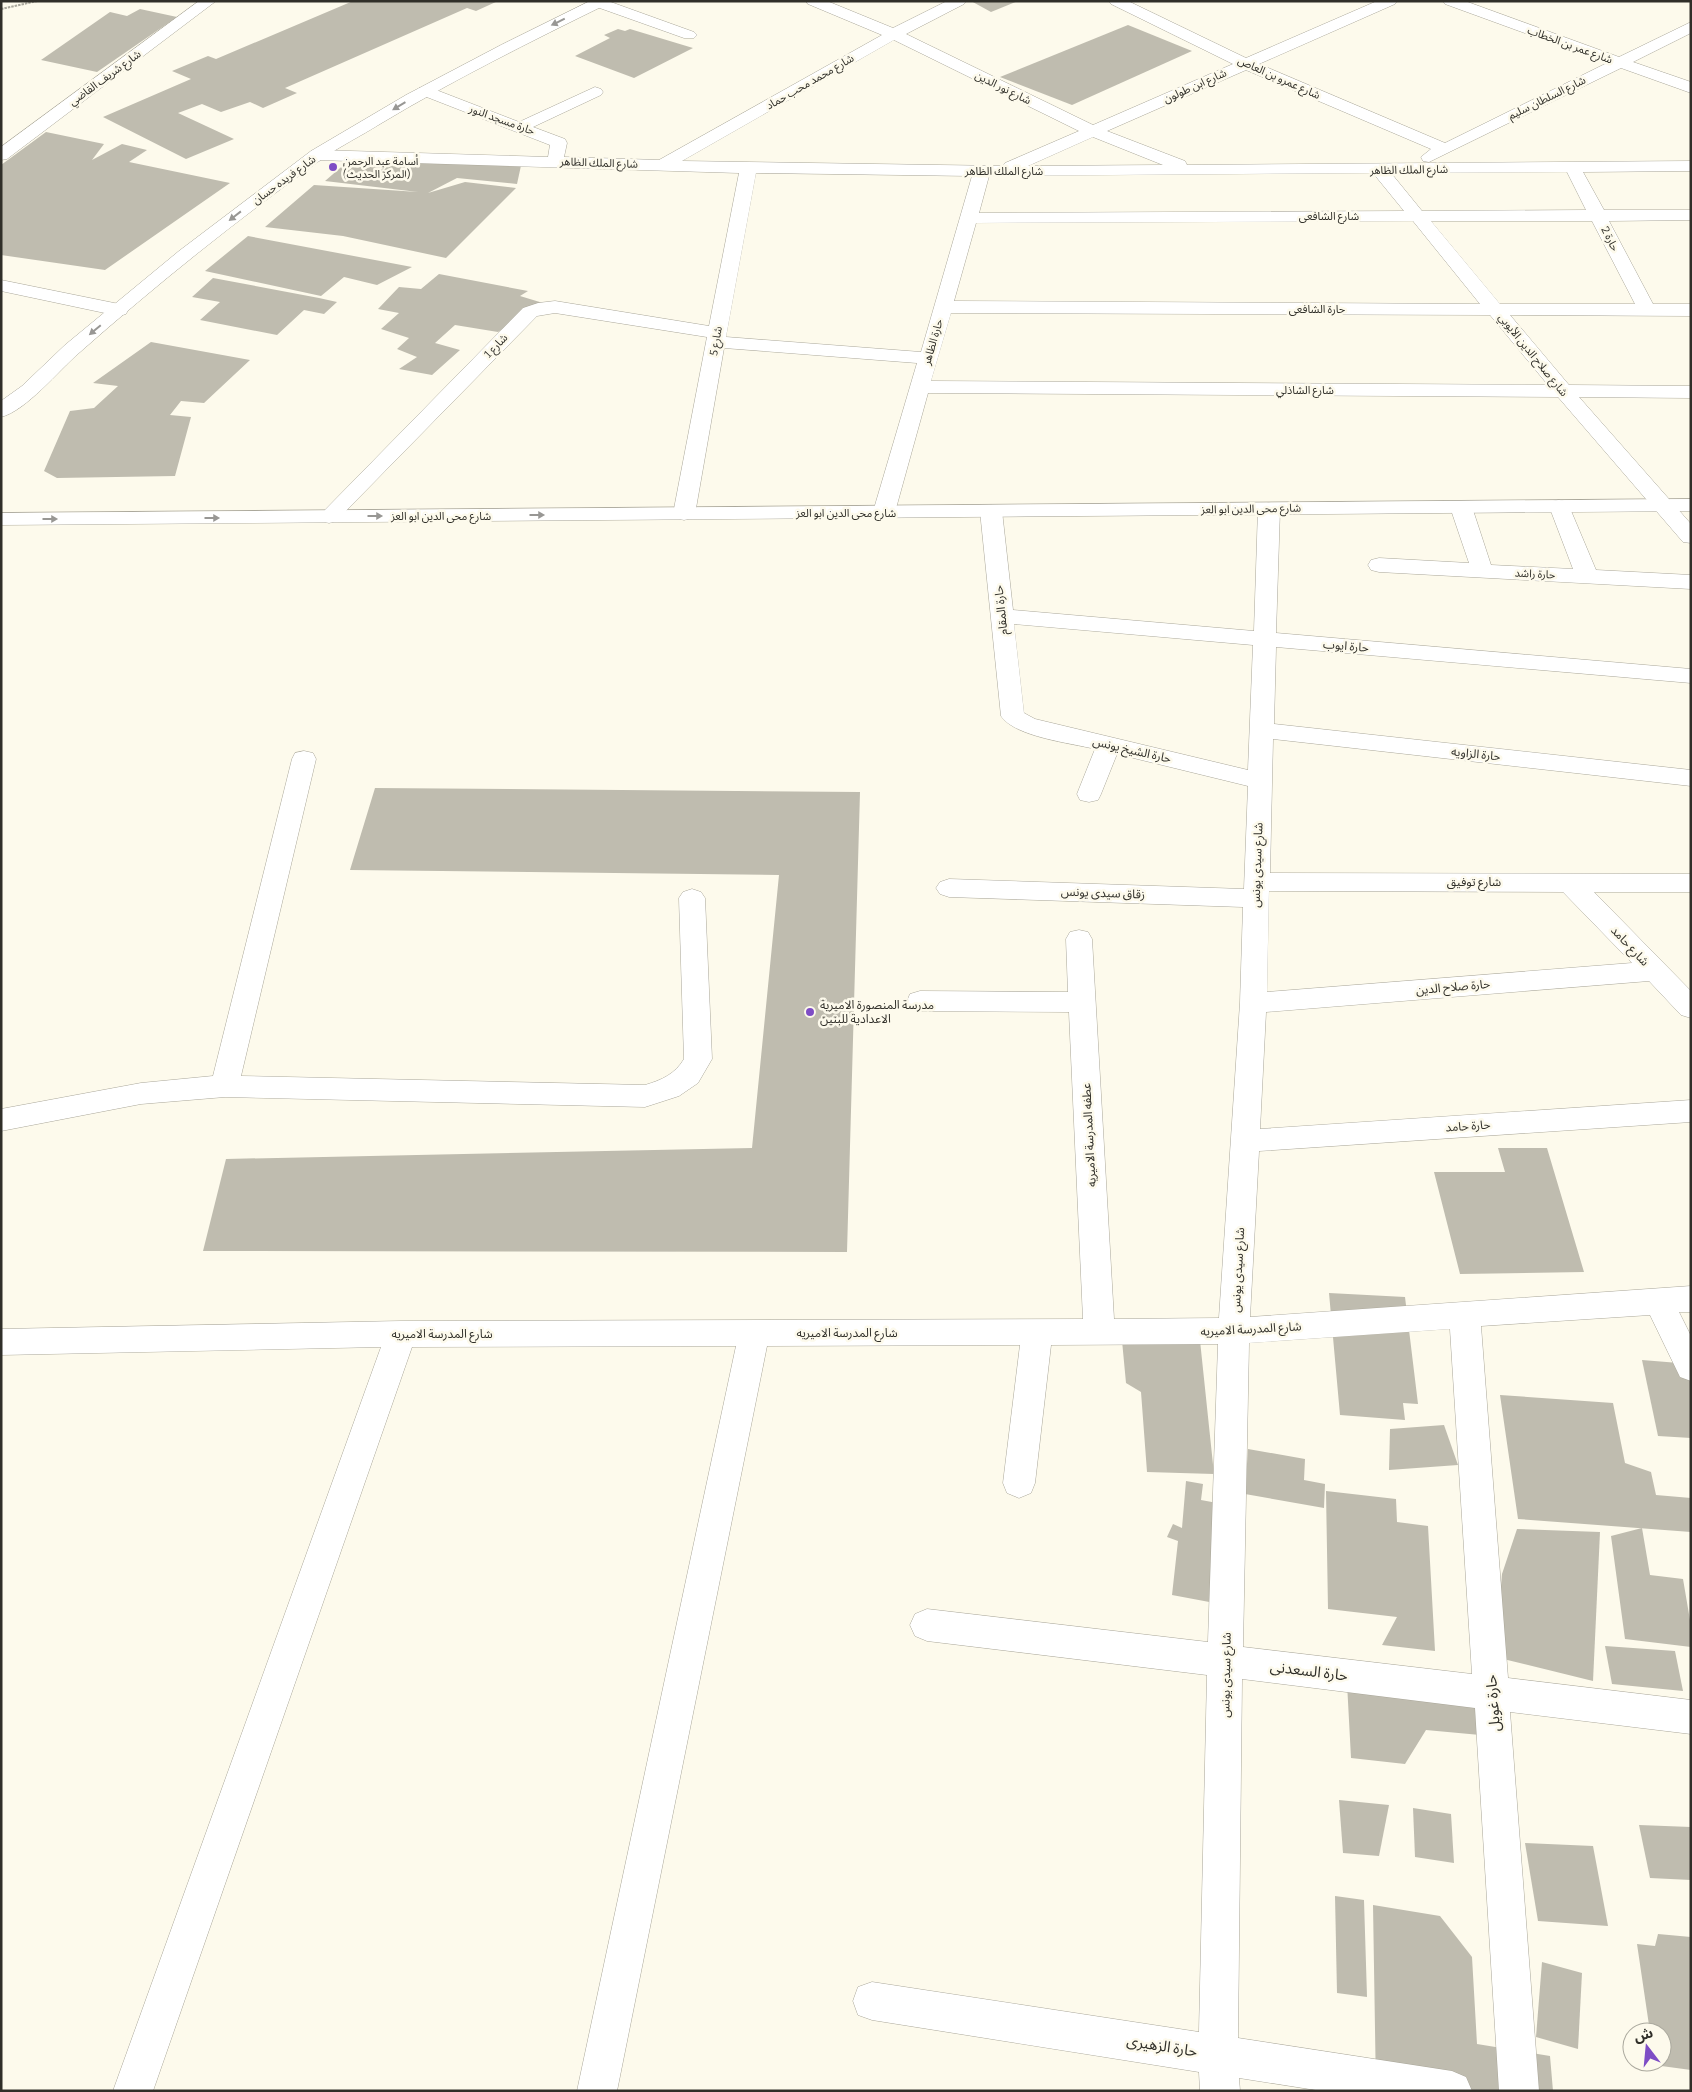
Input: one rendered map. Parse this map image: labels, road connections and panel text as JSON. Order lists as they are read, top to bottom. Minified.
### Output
{"streets":{"street":["شارع عمر بن الخطاب","شارع شريف القاضي","شارع عمرو بن العاص","شارع محمد محب حماد","شارع ابن طولون","شارع نور الدين","شارع السلطان سليم","حارة مسجد النور","شارع الملك الظاهر","شارع فريده حسان","شارع الشافعى","حارة 2","حارة الشافعى","شارع 5","حارة الظاهر","شارع 1","شارع صلاح الدين الأيوبي","شارع الشاذلي","شارع محى الدين ابو العز","حارة راشد","حارة المقام","حارة ايوب","حارة الشيخ يونس","حارة الزاويه","شارع سيدى يونس","شارع توفيق","زقاق سيدى يونس","شارع حامد","حارة صلاح الدين","حارة حامد","عطفه المدرسة الاميريه","شارع المدرسة الاميريه","حارة السعدنى","حارة غويل","حارة الزهيرى"]},"crossings":[["شارع عمر بن الخطاب","شارع السلطان سليم"],["شارع عمرو بن العاص","شارع ابن طولون"],["شارع عمرو بن العاص","شارع السلطان سليم"],["شارع محمد محب حماد","شارع نور الدين"],["شارع محمد محب حماد","شارع الملك الظاهر"],["شارع ابن طولون","شارع نور الدين"],["شارع ابن طولون","شارع الملك الظاهر"],["شارع ابن طولون","حارة الظاهر"],["شارع نور الدين","شارع الملك الظاهر"],["شارع السلطان سليم","شارع الملك الظاهر"],["حارة مسجد النور","شارع الملك الظاهر"],["حارة مسجد النور","شارع فريده حسان"],["شارع الملك الظاهر","شارع فريده حسان"],["شارع الملك الظاهر","حارة 2"],["شارع الملك الظاهر","شارع 5"],["شارع الملك الظاهر","حارة الظاهر"],["شارع الملك الظاهر","شارع صلاح الدين الأيوبي"],["شارع الشافعى","حارة 2"],["شارع الشافعى","حارة الظاهر"],["شارع الشافعى","شارع صلاح الدين الأيوبي"],["حارة 2","حارة الشافعى"],["حارة الشافعى","حارة الظاهر"],["حارة الشافعى","شارع صلاح الدين الأيوبي"],["شارع 5","شارع 1"],["شارع 5","شارع محى الدين ابو العز"],["حارة الظاهر","شارع 1"],["حارة الظاهر","شارع الشاذلي"],["حارة الظاهر","شارع محى الدين ابو العز"],["شارع 1","شارع محى الدين ابو العز"],["شارع صلاح الدين الأيوبي","شارع الشاذلي"],["شارع صلاح الدين الأيوبي","شارع محى الدين ابو العز"],["شارع محى الدين ابو العز","حارة المقام"],["شارع محى الدين ابو العز","شارع سيدى يونس"],["حارة المقام","حارة ايوب"],["حارة المقام","حارة الشيخ يونس"],["حارة ايوب","شارع سيدى يونس"],["حارة الشيخ يونس","شارع سيدى يونس"],["حارة الزاويه","شارع سيدى يونس"],["شارع سيدى يونس","شارع توفيق"],["شارع سيدى يونس","زقاق سيدى يونس"],["شارع سيدى يونس","حارة صلاح الدين"],["شارع سيدى يونس","حارة حامد"],["شارع سيدى يونس","شارع المدرسة الاميريه"],["شارع سيدى يونس","حارة السعدنى"],["شارع سيدى يونس","حارة الزهيرى"],["شارع توفيق","زقاق سيدى يونس"],["شارع توفيق","شارع حامد"],["شارع حامد","حارة صلاح الدين"],["عطفه المدرسة الاميريه","شارع المدرسة الاميريه"],["شارع المدرسة الاميريه","حارة غويل"],["حارة السعدنى","حارة غويل"]],"one_way":["شارع فريده حسان","شارع محى الدين ابو العز"],"places":["أسامة عبد الرحمن (المركز الحديث)","مدرسة المنصورة الاميرية الاعدادية للبنين"],"north":"top"}
